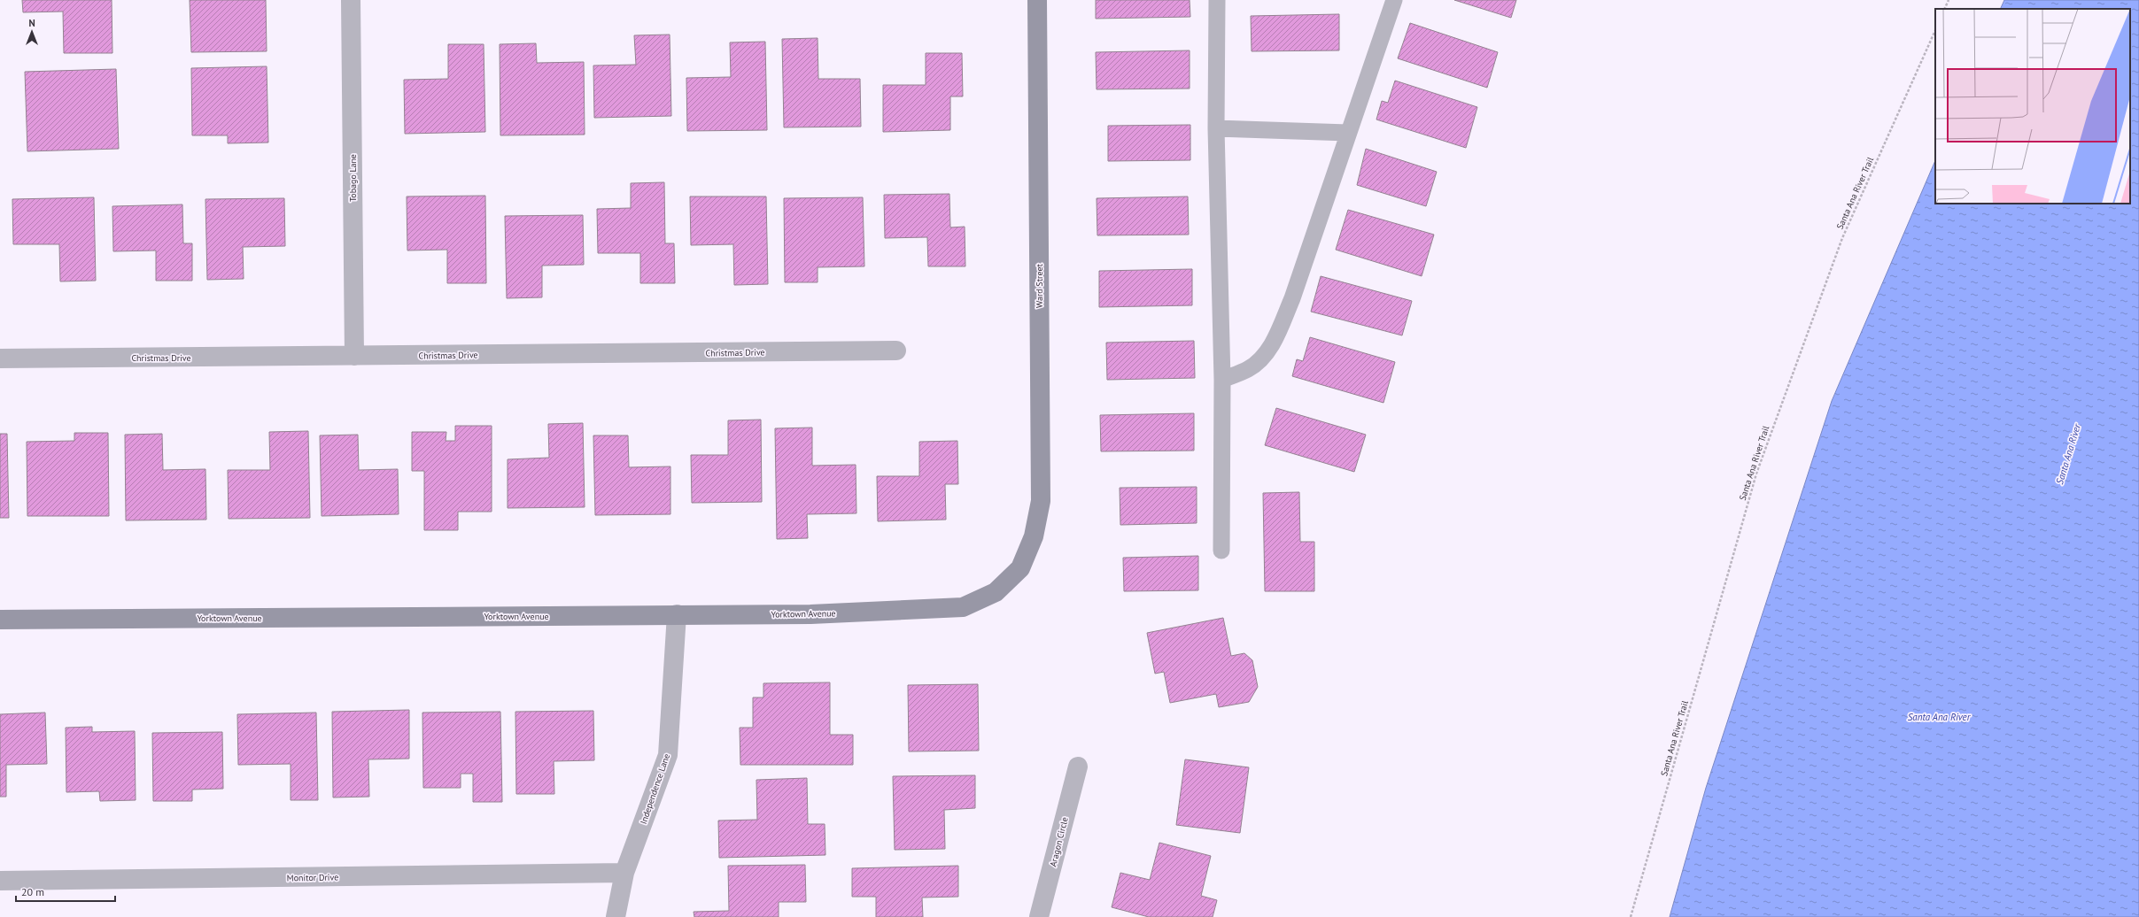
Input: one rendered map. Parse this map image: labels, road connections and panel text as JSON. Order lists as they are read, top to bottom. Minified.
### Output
{"streets":{"street":["Tobago Lane","Ward Street","Christmas Drive","Yorktown Avenue","Independence Lane","Aragon Circle","Monitor Drive"],"path":["Santa Ana River Trail"]},"crossings":[["Tobago Lane","Christmas Drive"],["Ward Street","Yorktown Avenue"],["Yorktown Avenue","Independence Lane"],["Independence Lane","Monitor Drive"]],"water":["Santa Ana River"],"scale_bar":"20 m","north":"top"}
